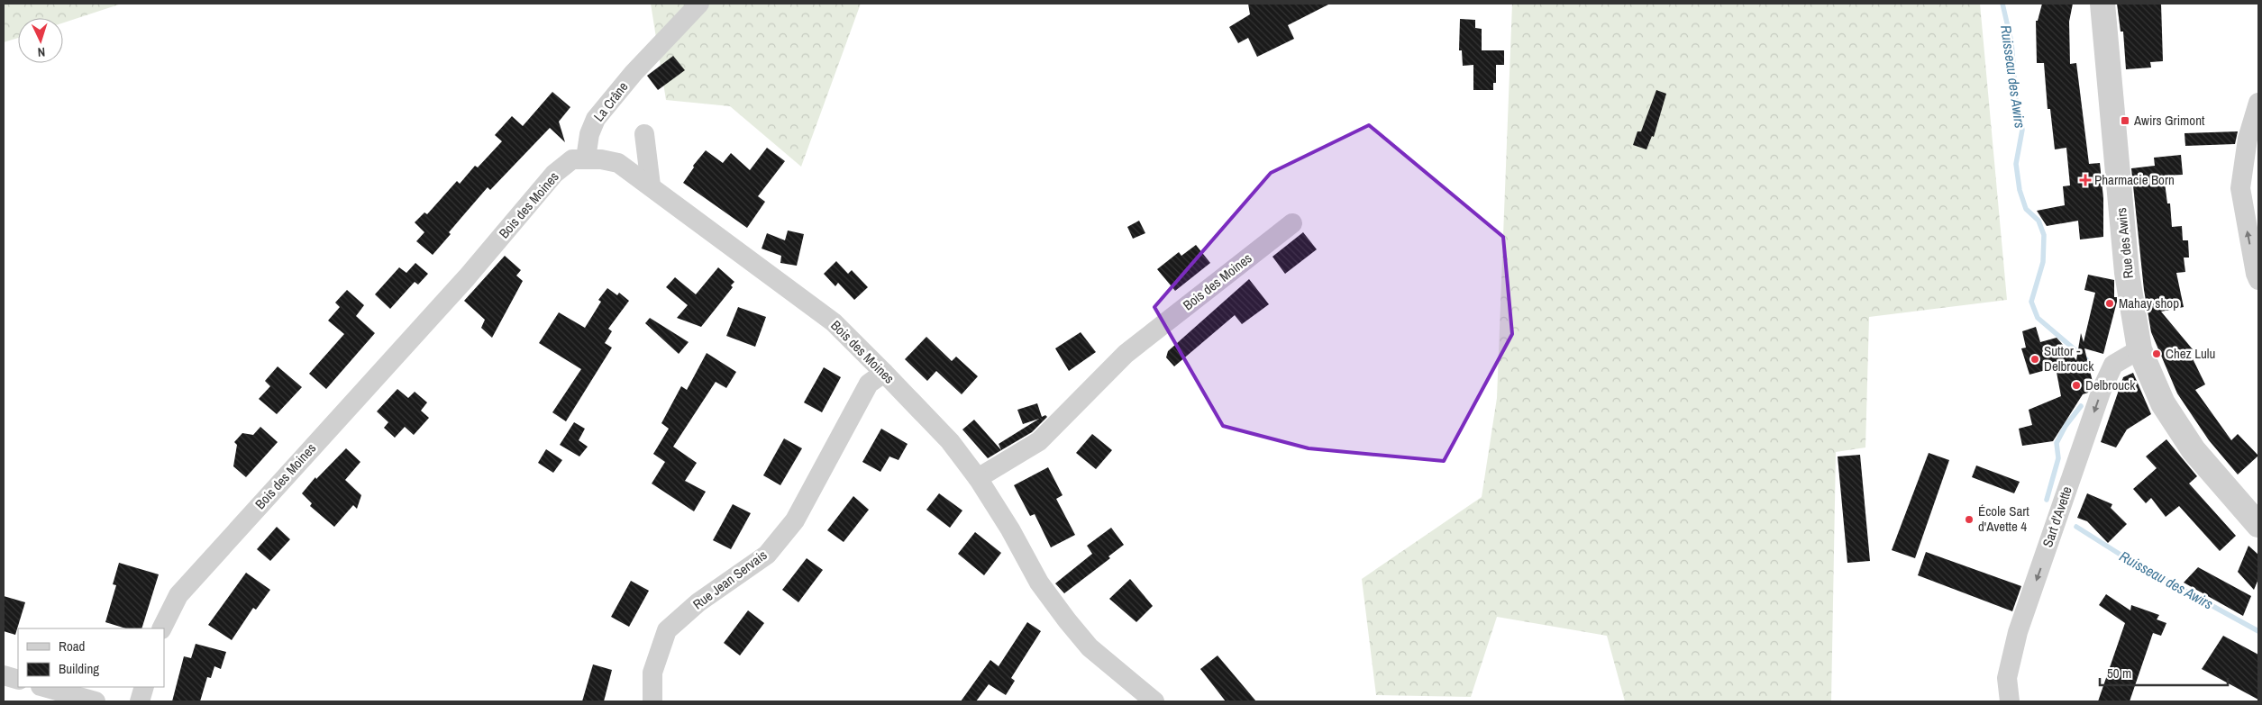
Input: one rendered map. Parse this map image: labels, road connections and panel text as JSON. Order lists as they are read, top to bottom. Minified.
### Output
{"streets":{"street":["La Crâne","Bois des Moines","Rue des Awirs","Sart d'Avette","Rue Jean Servais"]},"crossings":[["La Crâne","Bois des Moines"],["Bois des Moines","Rue Jean Servais"],["Rue des Awirs","Sart d'Avette"]],"one_way":["Sart d'Avette"],"water":["Ruisseau des Awirs"],"places":{"transit":["Awirs Grimont"],"health":["Pharmacie Born"],"other":["Mahay shop","Chez Lulu","Suttor - Delbrouck","Delbrouck","École Sart d'Avette 4"]},"legend":["Road","Building"],"scale_bar":"50 m","north":"bottom"}
